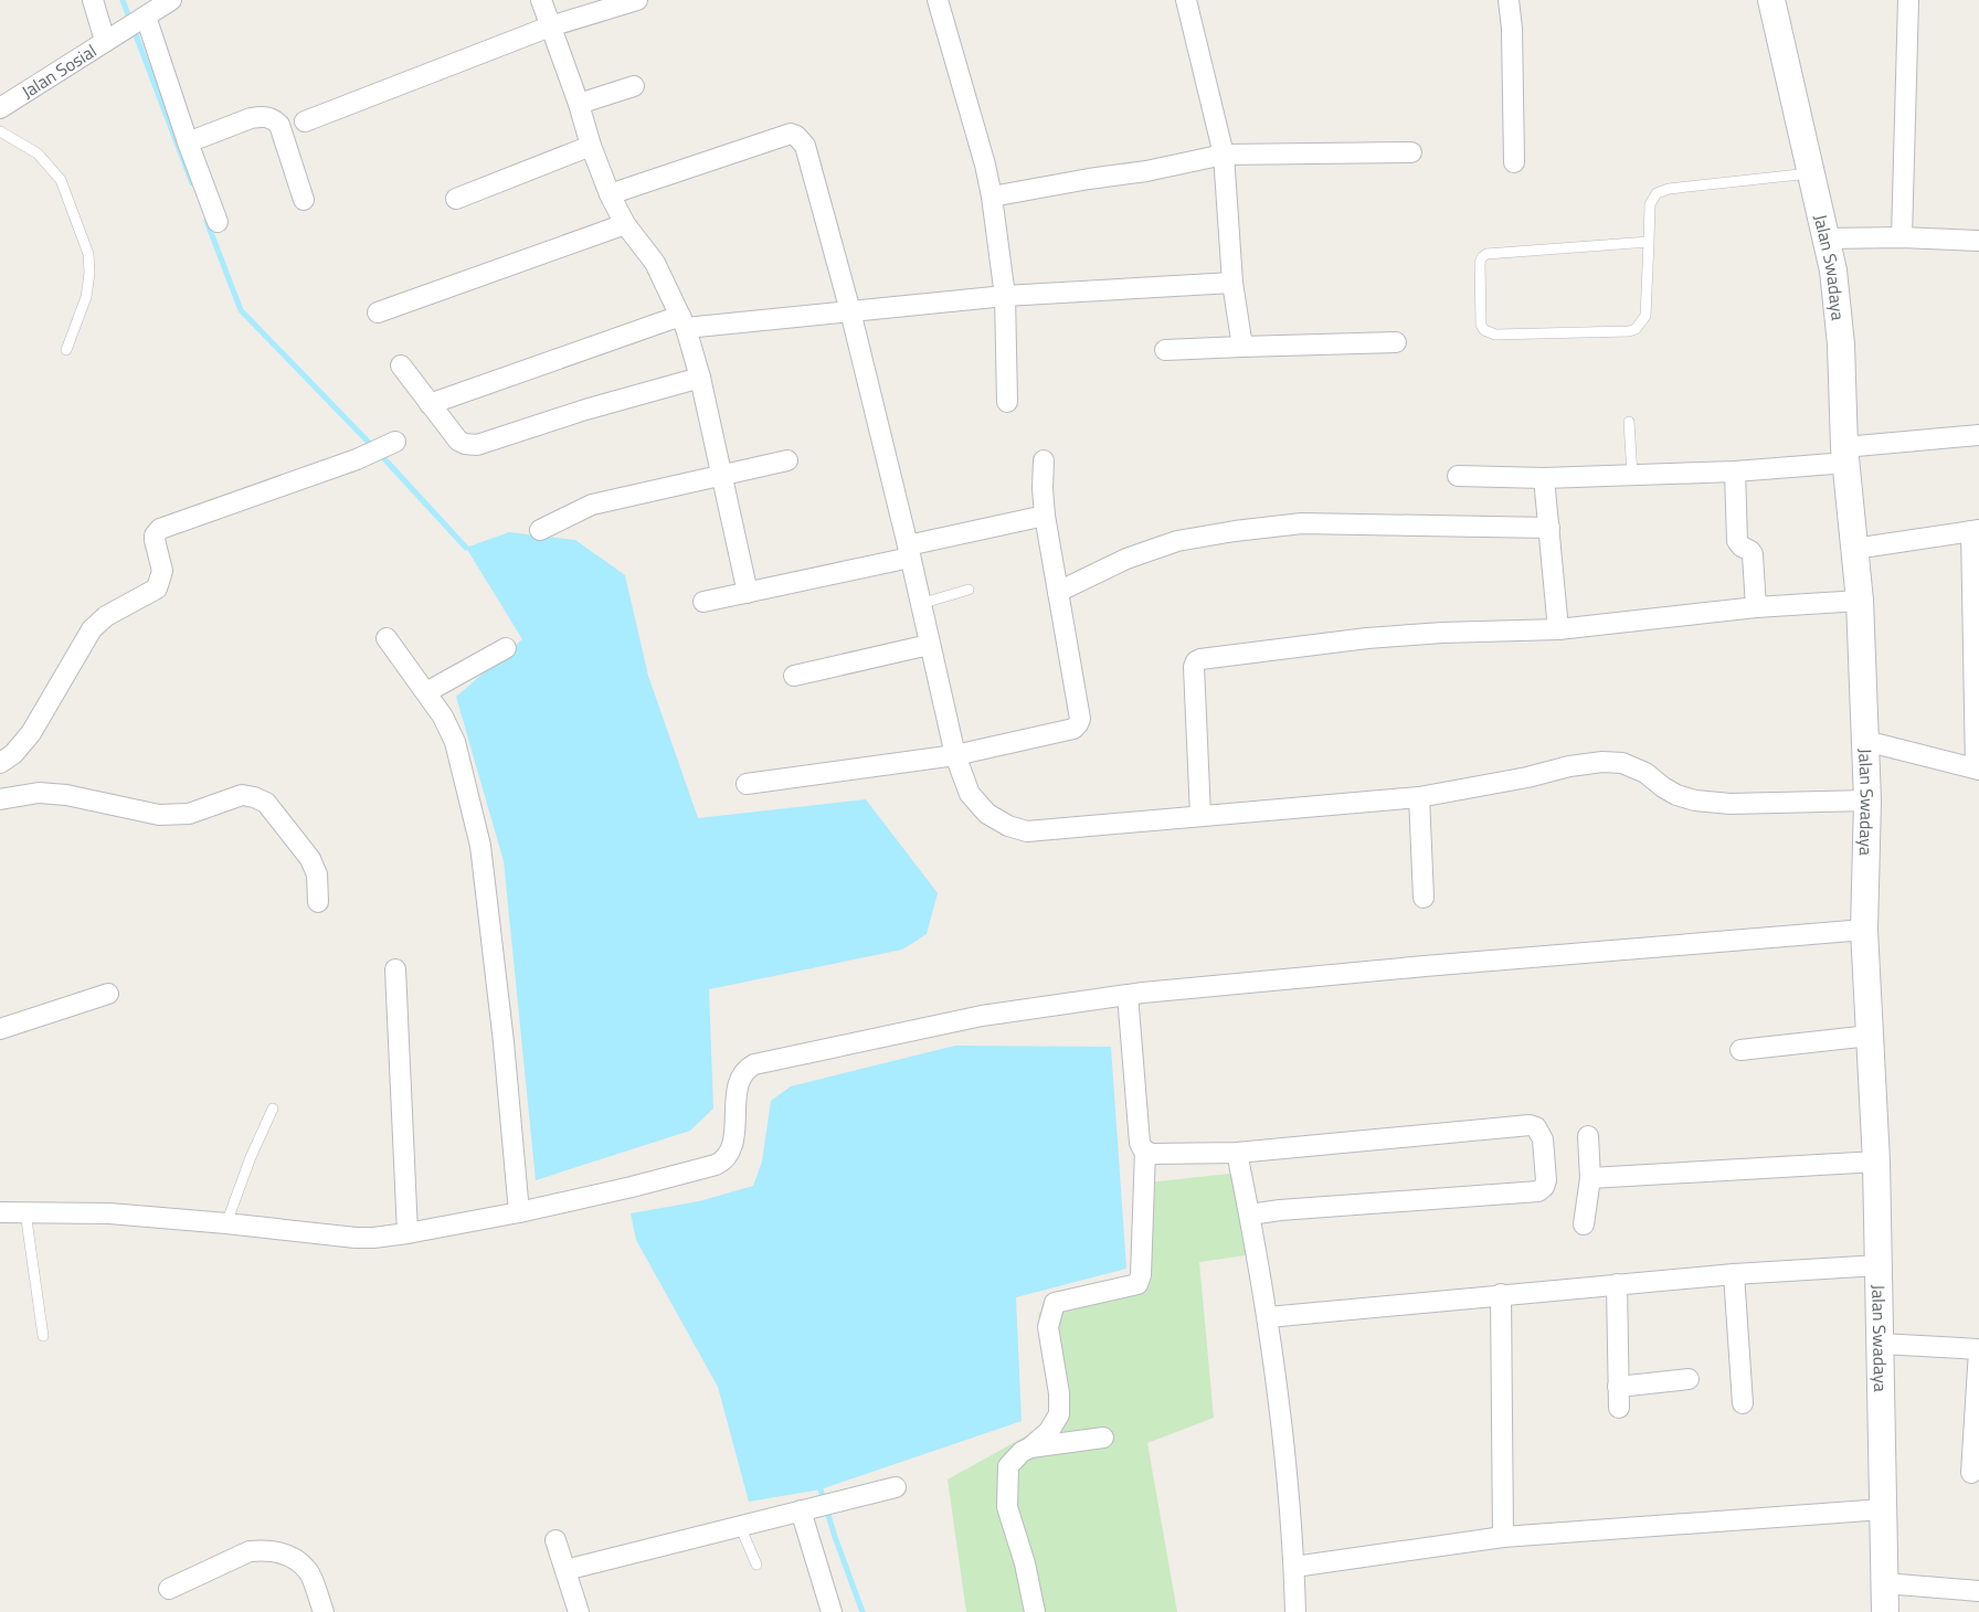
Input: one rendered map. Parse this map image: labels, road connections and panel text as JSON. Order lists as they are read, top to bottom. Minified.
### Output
{"streets":{"street":["Jalan Sosial","Jalan Swadaya"]}}
